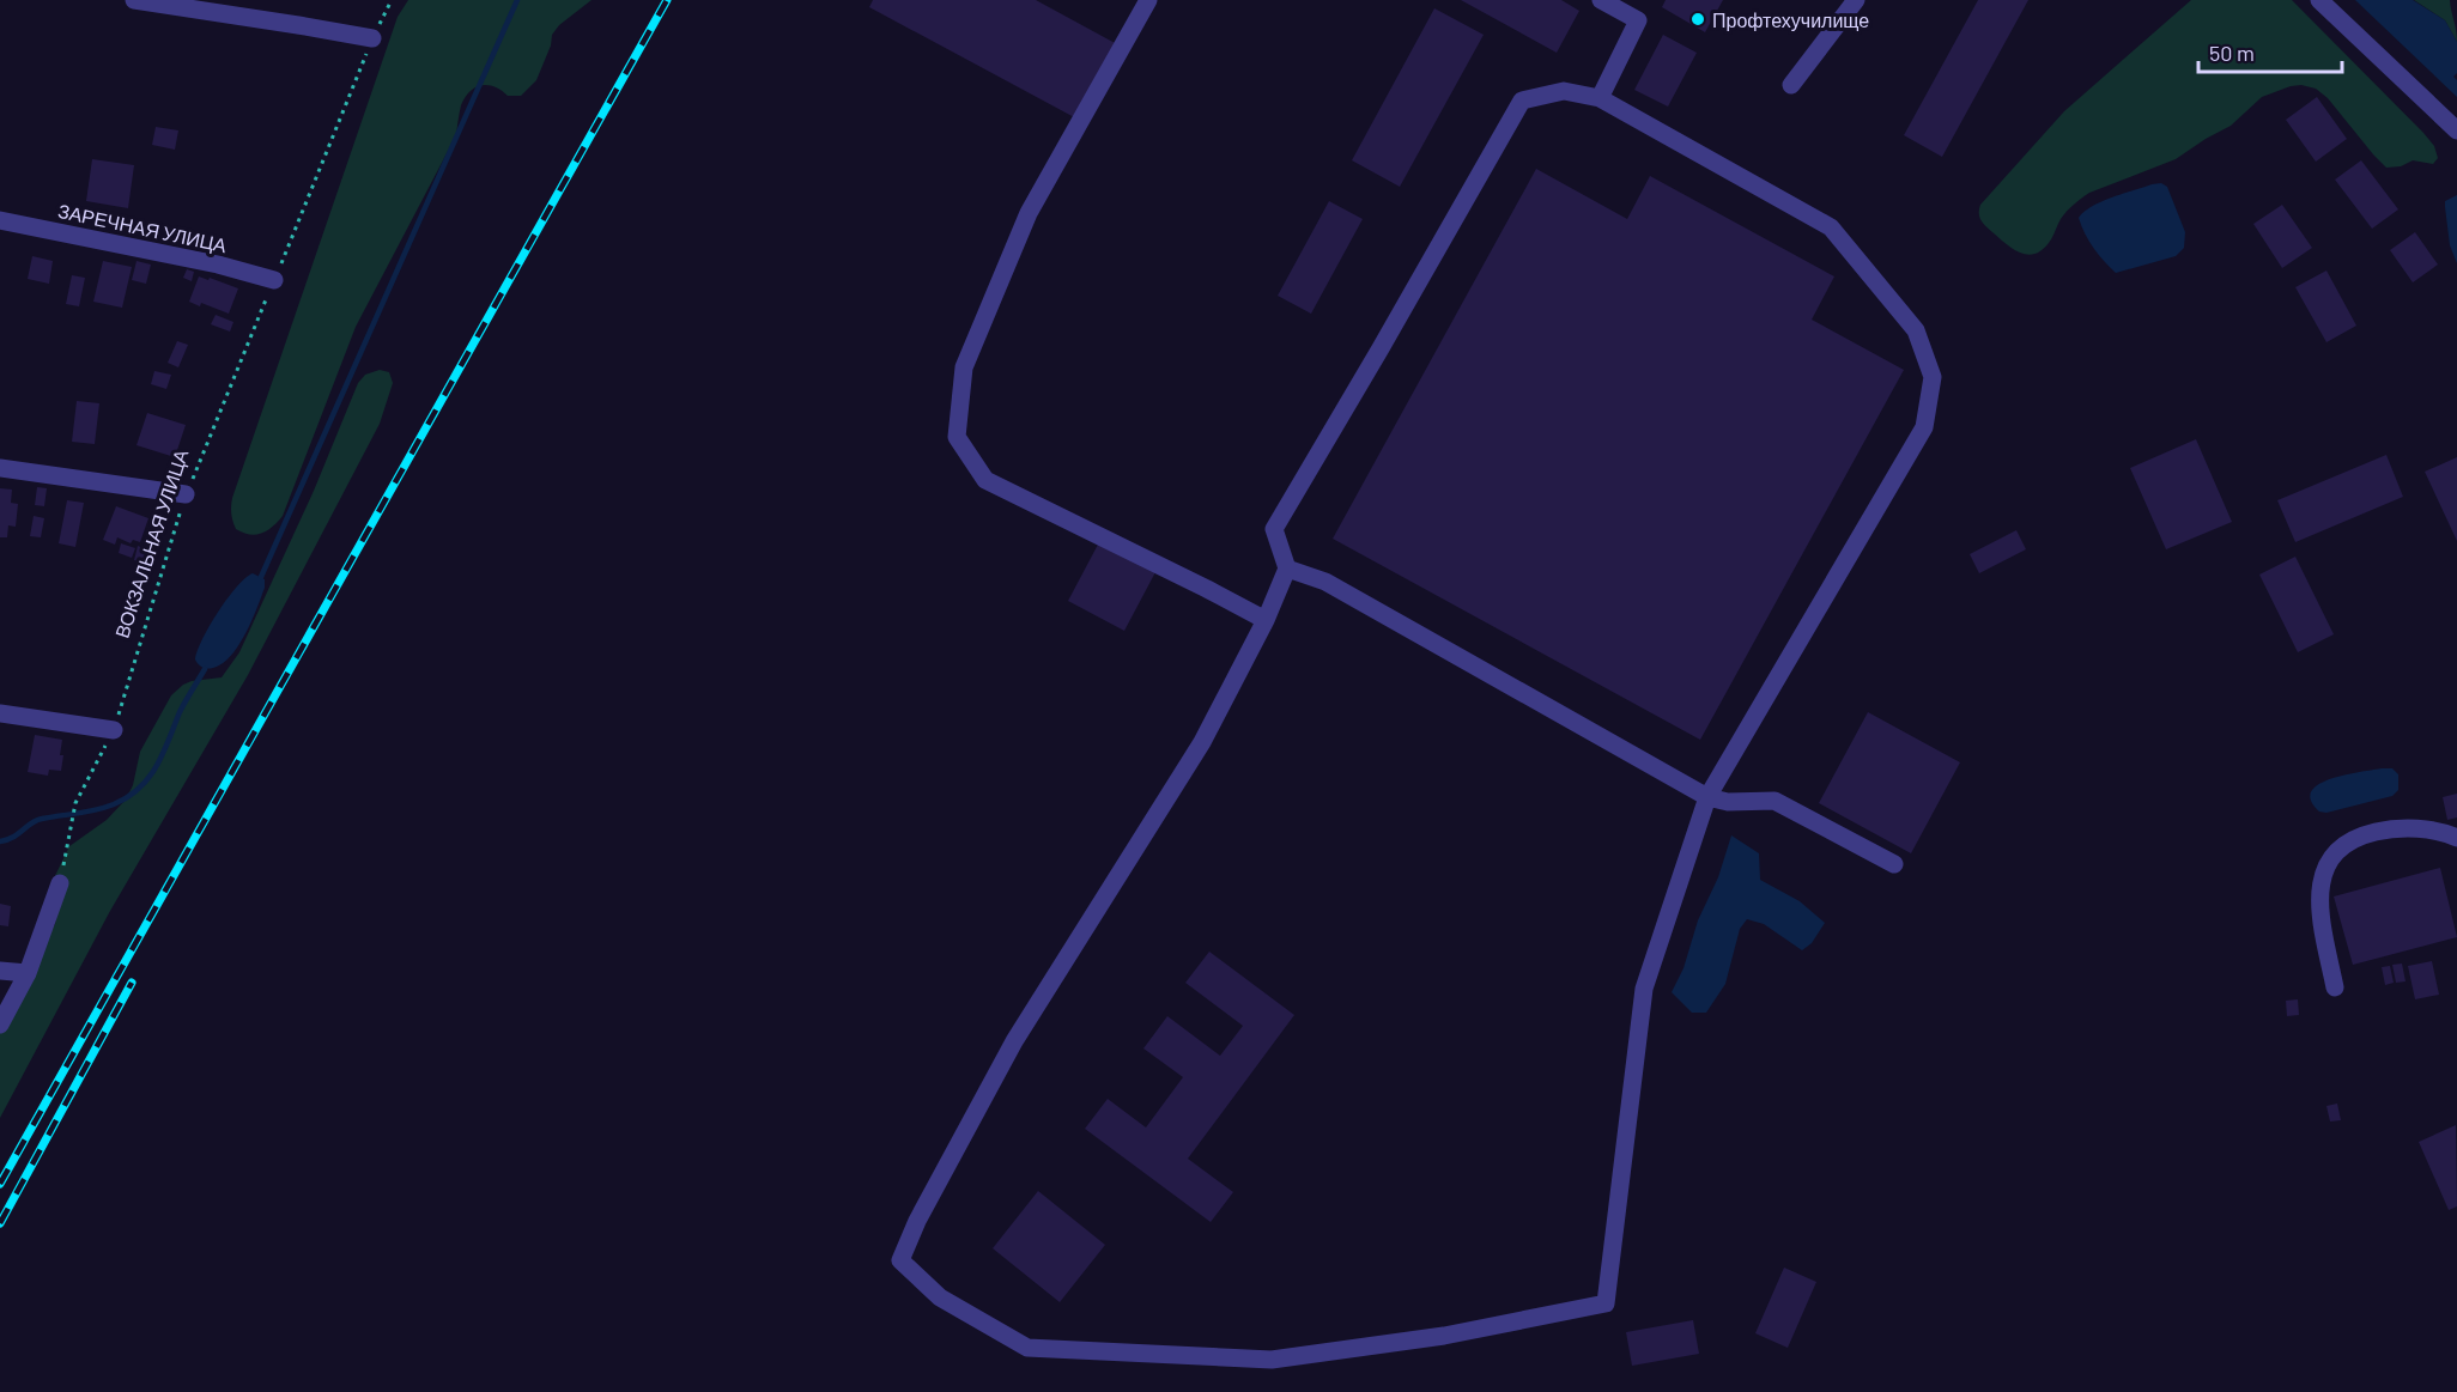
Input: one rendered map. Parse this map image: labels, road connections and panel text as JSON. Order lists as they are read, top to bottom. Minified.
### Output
{"streets":{"street":["ЗАРЕЧНАЯ УЛИЦА"],"path":["ВОКЗАЛЬНАЯ УЛИЦА"]},"crossings":[["ЗАРЕЧНАЯ УЛИЦА","ВОКЗАЛЬНАЯ УЛИЦА"]],"places":["Профтехучилище"],"scale_bar":"50 m"}
